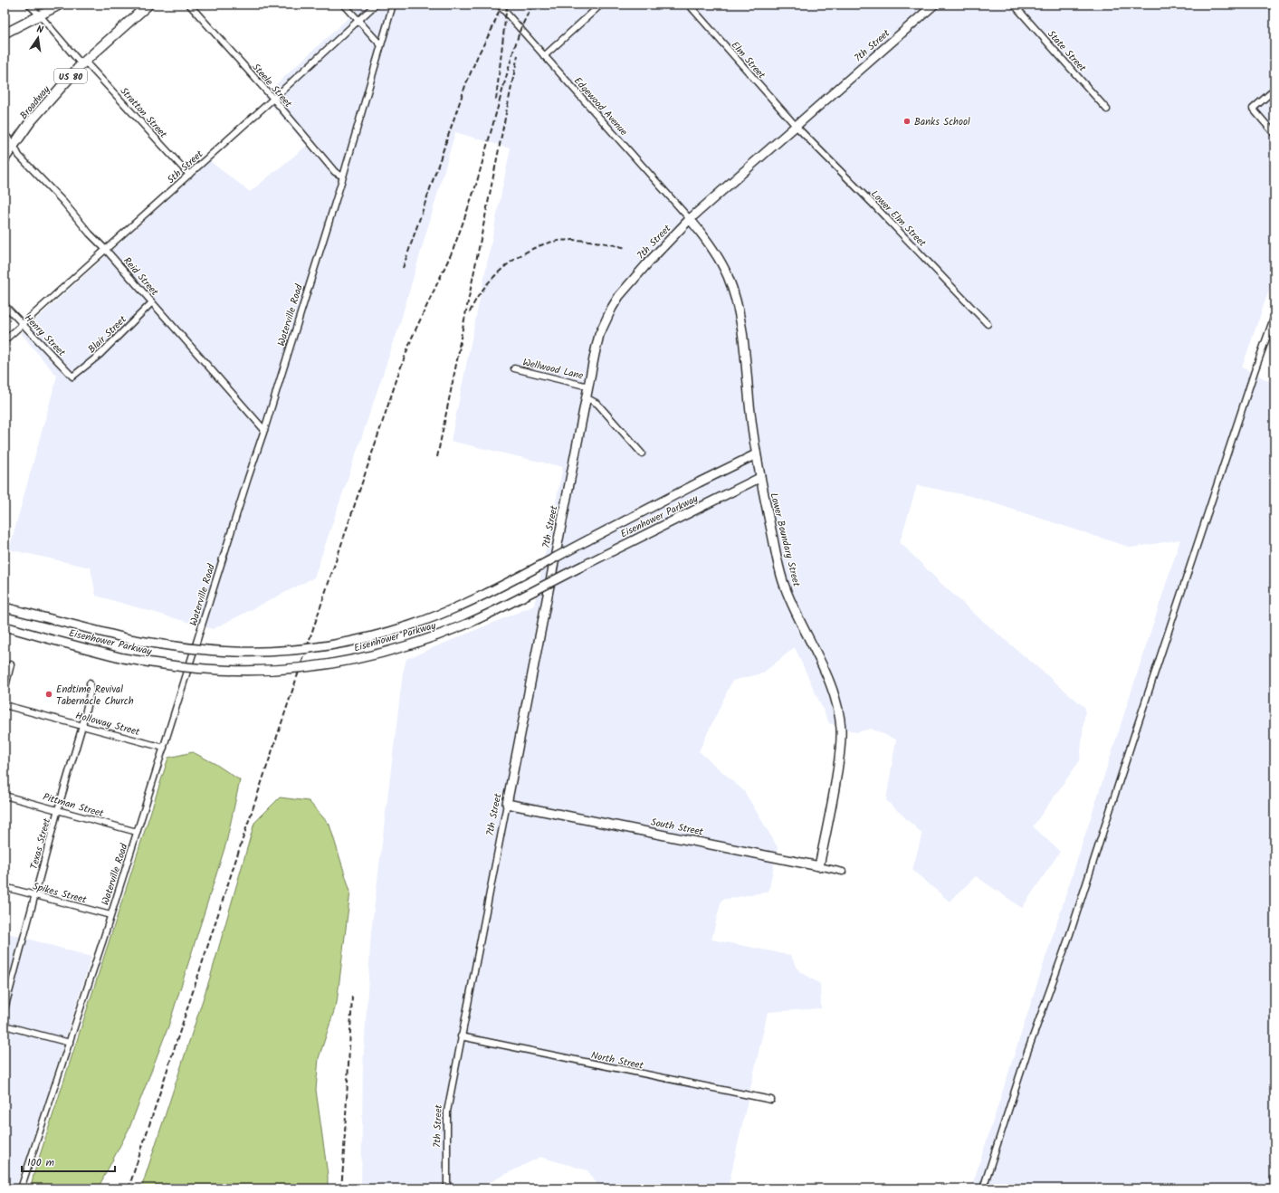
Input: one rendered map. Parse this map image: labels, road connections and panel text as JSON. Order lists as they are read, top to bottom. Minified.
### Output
{"streets":{"main road":["US 80","Broadway"],"street":["7th Street","State Street","Elm Street","Steele Street","Edgewood Avenue","Stratton Street","5th Street","Lower Elm Street","Reid Street","Waterville Road","Blair Street","Henry Street","Wellwood Lane","Eisenhower Parkway","Lower Boundary Street","Holloway Street","Pittman Street","South Street","Texas Street","Spikes Street","North Street"]},"crossings":[["7th Street","Elm Street"],["7th Street","Edgewood Avenue"],["7th Street","Lower Elm Street"],["7th Street","Wellwood Lane"],["7th Street","Lower Boundary Street"],["7th Street","South Street"],["7th Street","North Street"],["Elm Street","Lower Elm Street"],["Steele Street","5th Street"],["Steele Street","Waterville Road"],["Broadway","Stratton Street"],["Broadway","Reid Street"],["Edgewood Avenue","Lower Boundary Street"],["Stratton Street","5th Street"],["5th Street","Reid Street"],["5th Street","Henry Street"],["Reid Street","Waterville Road"],["Reid Street","Blair Street"],["Waterville Road","Holloway Street"],["Waterville Road","Pittman Street"],["Waterville Road","Spikes Street"],["Blair Street","Henry Street"],["Eisenhower Parkway","Lower Boundary Street"],["Lower Boundary Street","South Street"],["Holloway Street","Texas Street"],["Pittman Street","Texas Street"],["Texas Street","Spikes Street"]],"places":["Banks School","Endtime Revival Tabernacle Church"],"scale_bar":"100 m","north":"top"}
